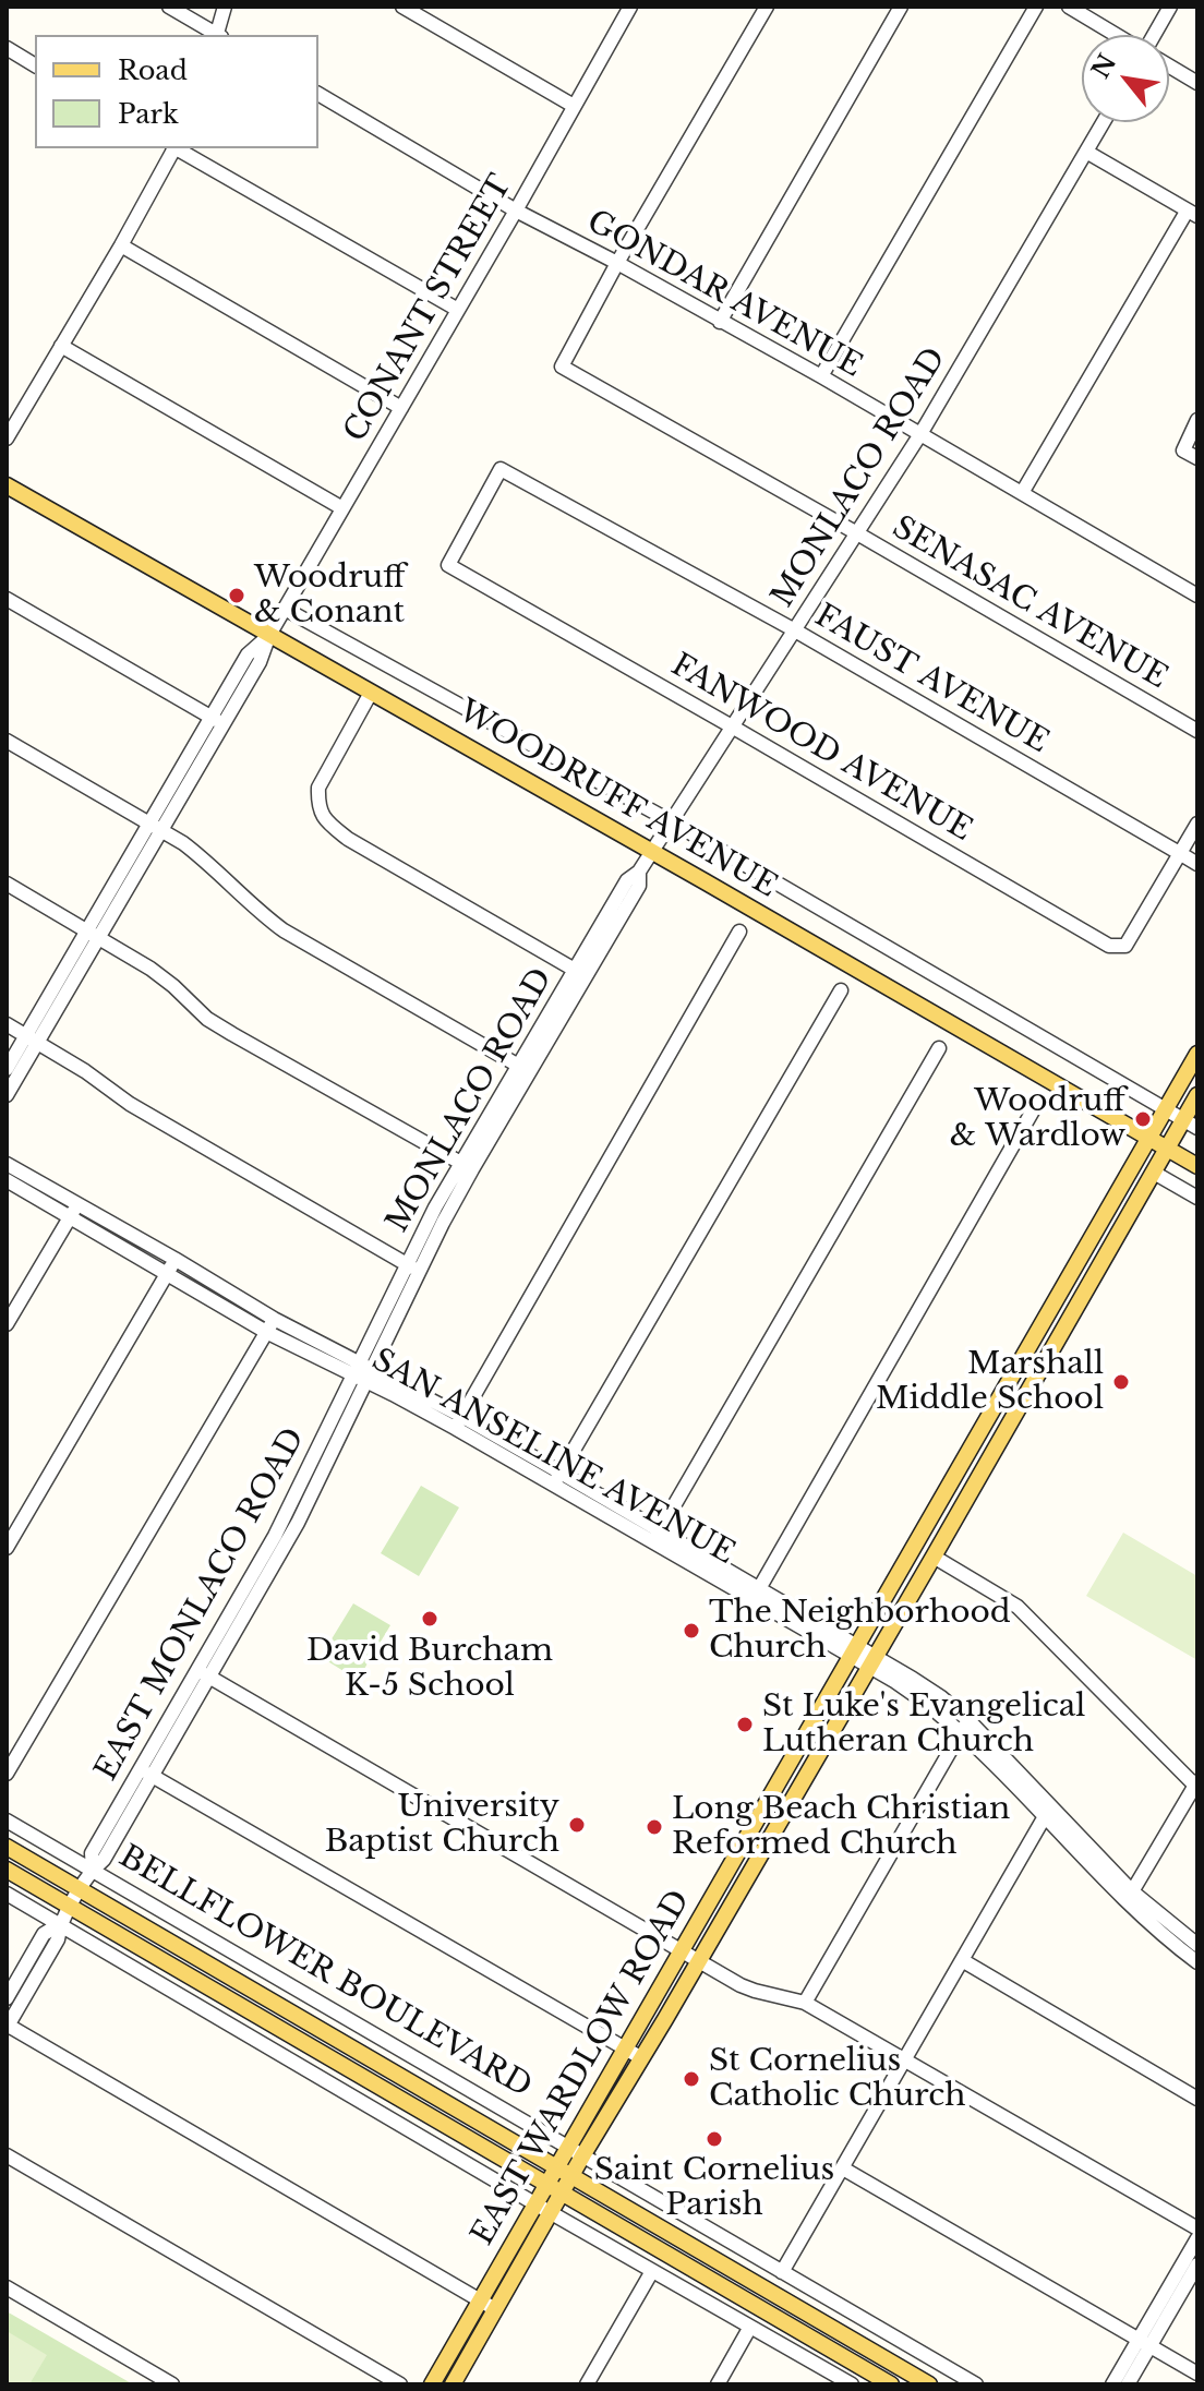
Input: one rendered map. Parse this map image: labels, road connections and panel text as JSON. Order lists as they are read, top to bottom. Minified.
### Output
{"streets":{"main road":["WOODRUFF AVENUE","BELLFLOWER BOULEVARD","EAST WARDLOW ROAD"],"street":["GONDAR AVENUE","CONANT STREET","MONLACO ROAD","SENASAC AVENUE","FAUST AVENUE","FANWOOD AVENUE","SAN ANSELINE AVENUE","EAST MONLACO ROAD"]},"crossings":[["GONDAR AVENUE","CONANT STREET"],["GONDAR AVENUE","MONLACO ROAD"],["GONDAR AVENUE","SENASAC AVENUE"],["CONANT STREET","WOODRUFF AVENUE"],["MONLACO ROAD","SENASAC AVENUE"],["MONLACO ROAD","FAUST AVENUE"],["MONLACO ROAD","FANWOOD AVENUE"],["MONLACO ROAD","WOODRUFF AVENUE"],["MONLACO ROAD","SAN ANSELINE AVENUE"],["MONLACO ROAD","EAST MONLACO ROAD"],["FAUST AVENUE","FANWOOD AVENUE"],["WOODRUFF AVENUE","EAST WARDLOW ROAD"],["SAN ANSELINE AVENUE","EAST MONLACO ROAD"],["SAN ANSELINE AVENUE","EAST WARDLOW ROAD"],["EAST MONLACO ROAD","BELLFLOWER BOULEVARD"],["BELLFLOWER BOULEVARD","EAST WARDLOW ROAD"]],"places":["Woodruff & Conant","Woodruff & Wardlow","Marshall Middle School","David Burcham K-5 School","The Neighborhood Church","St Luke's Evangelical Lutheran Church","University Baptist Church","Long Beach Christian Reformed Church","St Cornelius Catholic Church","Saint Cornelius Parish"],"legend":["Road","Park"],"north":"top left"}
